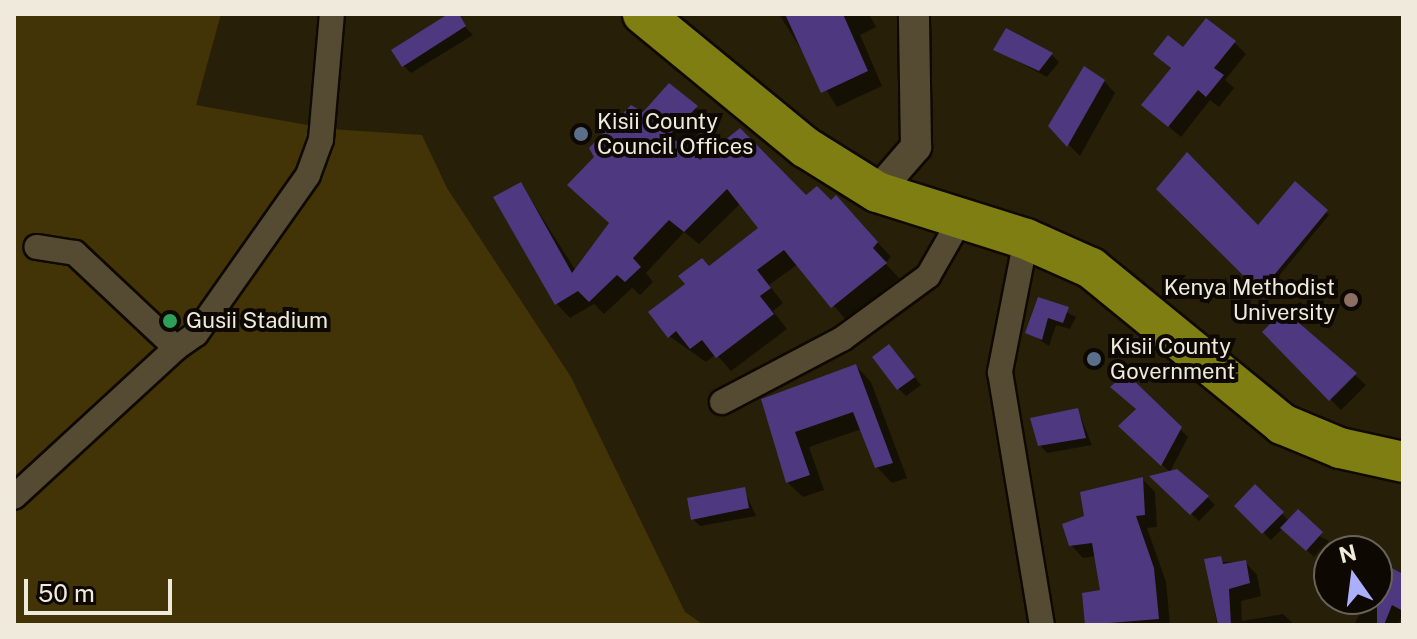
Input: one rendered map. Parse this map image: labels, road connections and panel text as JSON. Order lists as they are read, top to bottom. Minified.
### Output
{"places":["Kisii County Council Offices","Kenya Methodist University","Gusii Stadium","Kisii County Government"],"scale_bar":"50 m","north":"top"}
